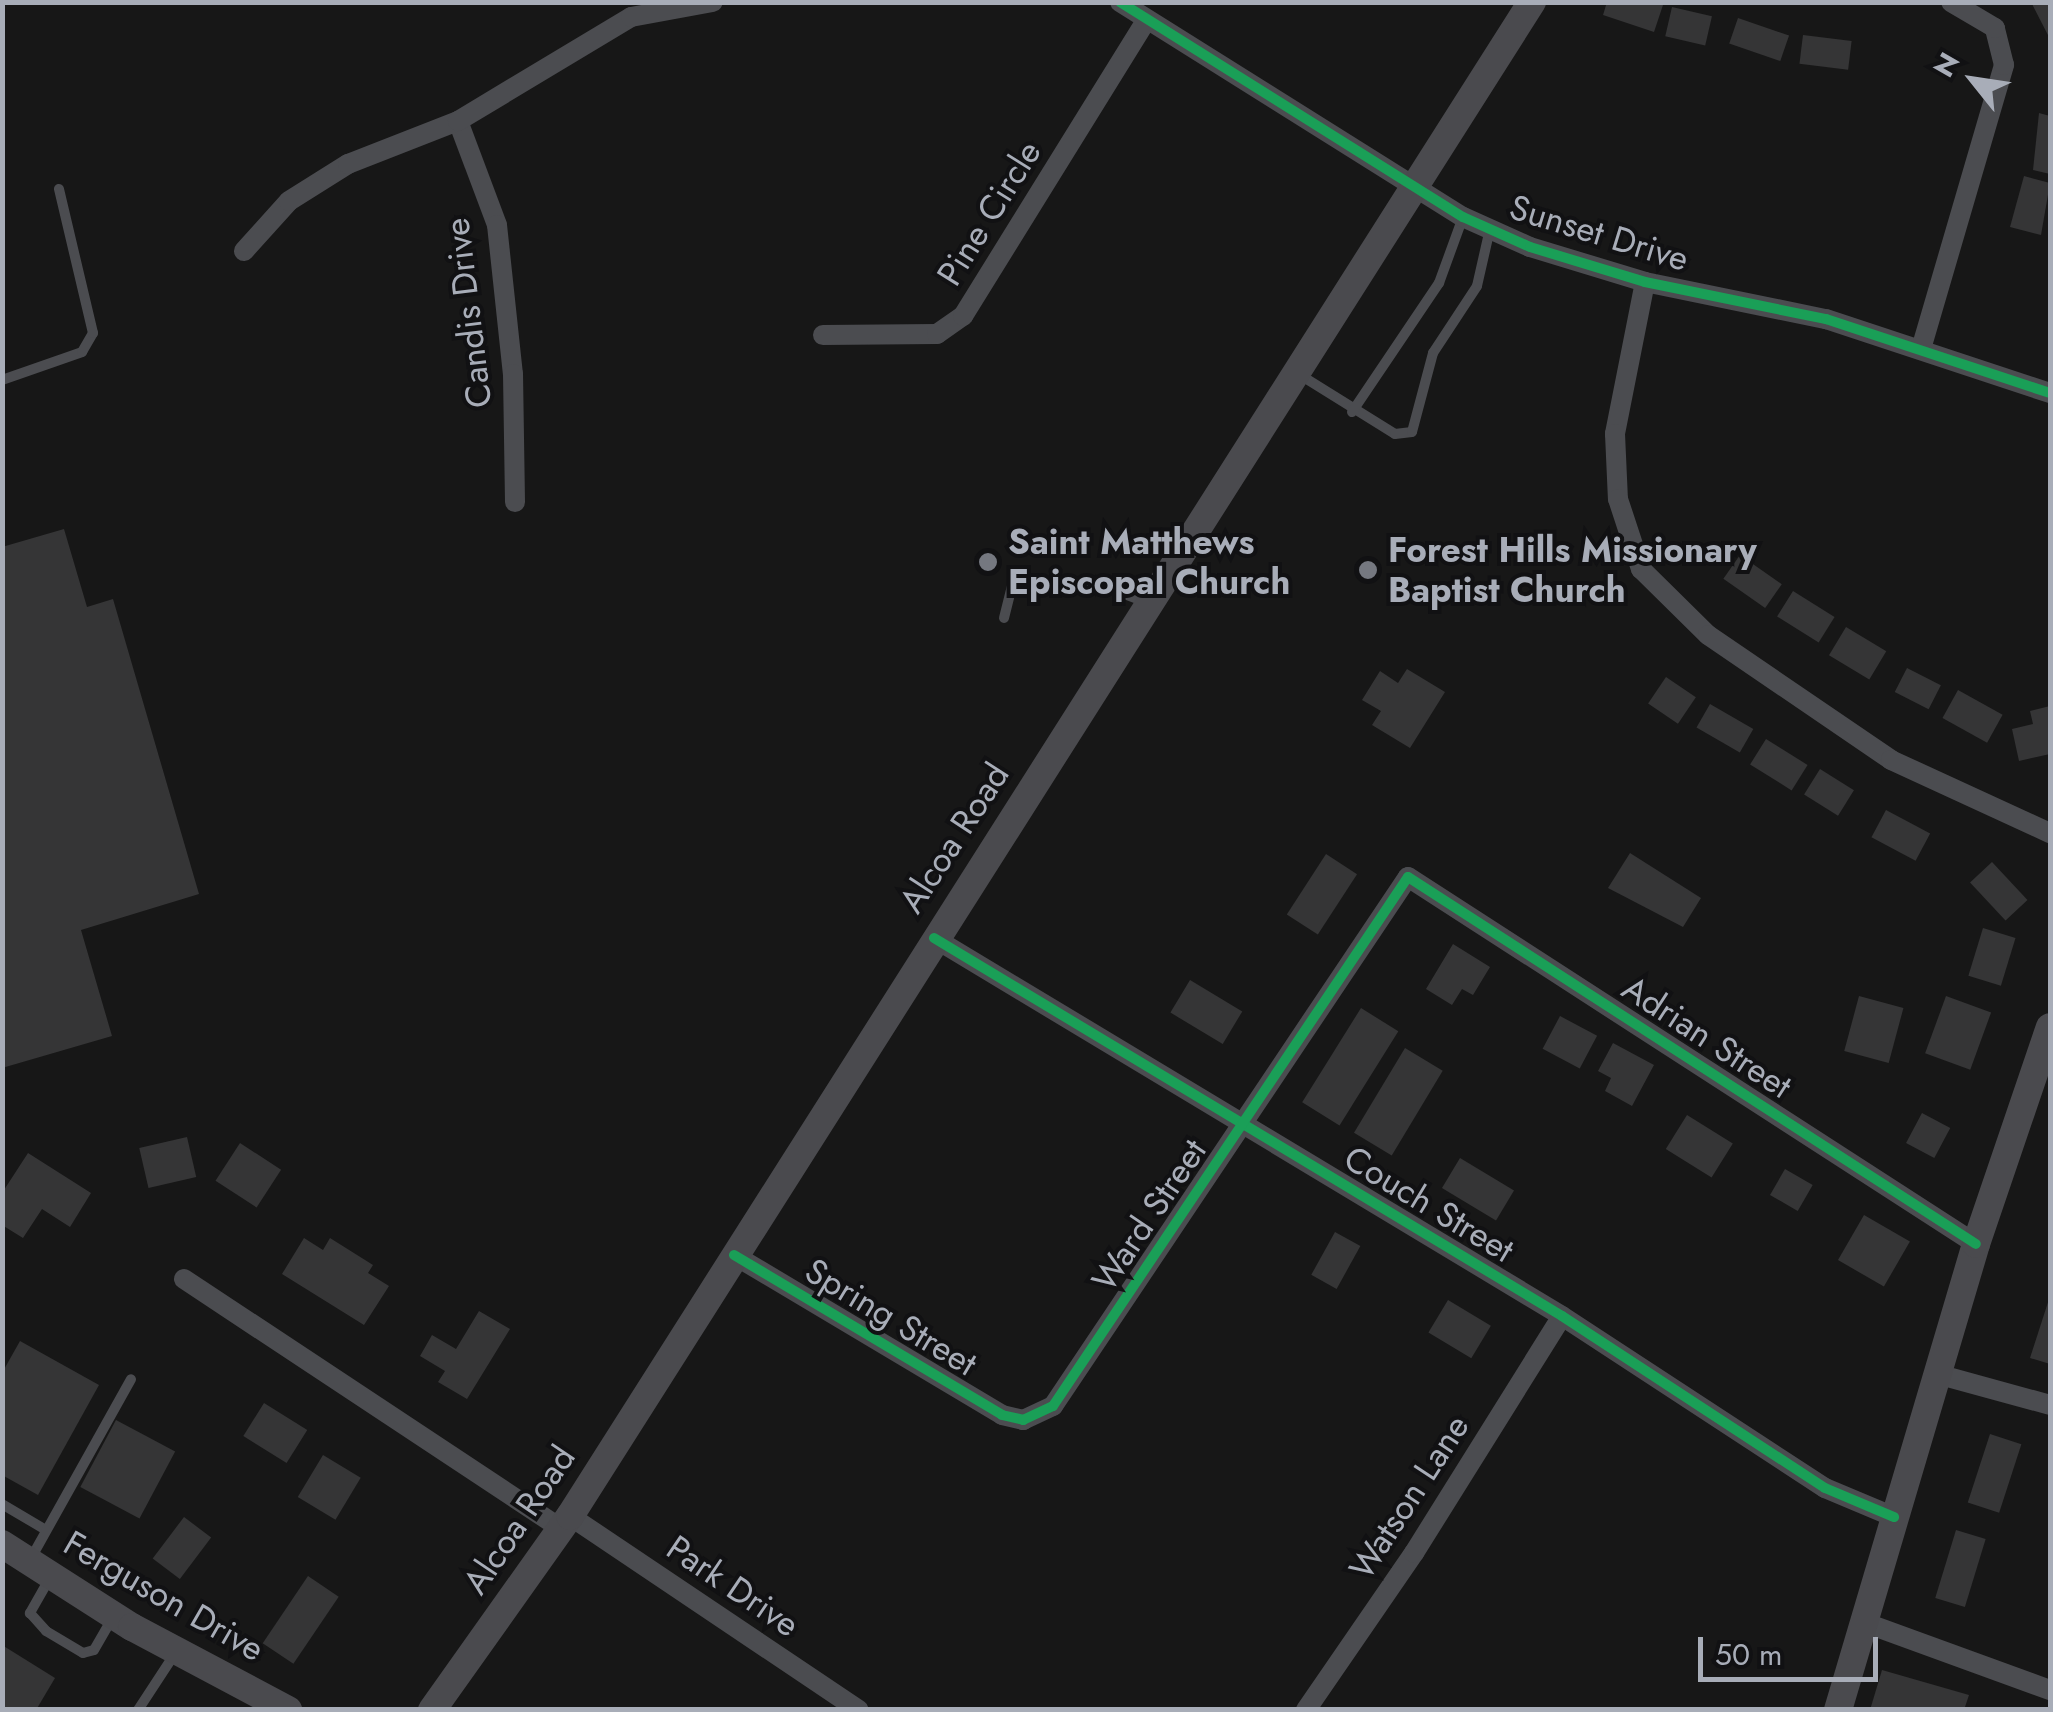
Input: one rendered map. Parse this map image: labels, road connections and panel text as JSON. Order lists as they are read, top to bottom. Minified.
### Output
{"streets":{"main road":["Alcoa Road","Ferguson Drive"],"street":["Pine Circle","Sunset Drive","Candis Drive","Adrian Street","Couch Street","Ward Street","Spring Street","Watson Lane","Park Drive"]},"crossings":[["Pine Circle","Sunset Drive"],["Sunset Drive","Alcoa Road"],["Alcoa Road","Couch Street"],["Alcoa Road","Spring Street"],["Alcoa Road","Park Drive"],["Adrian Street","Ward Street"],["Couch Street","Ward Street"],["Couch Street","Watson Lane"],["Ward Street","Spring Street"]],"places":["Saint Matthews Episcopal Church","Forest Hills Missionary Baptist Church"],"scale_bar":"50 m","north":"top left"}
